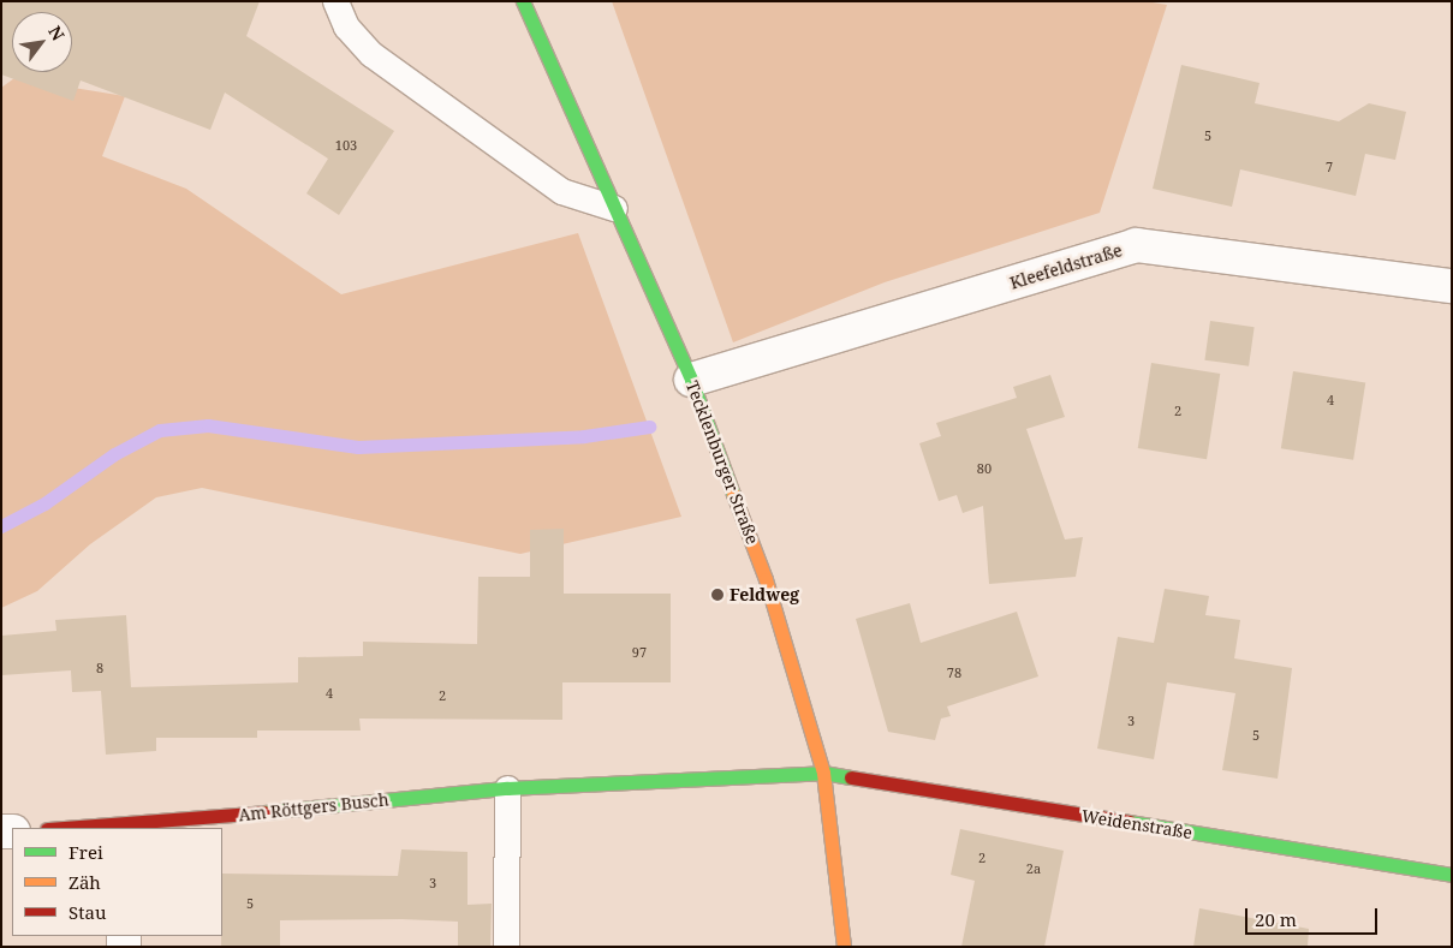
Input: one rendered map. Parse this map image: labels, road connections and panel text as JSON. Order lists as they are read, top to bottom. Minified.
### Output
{"streets":{"street":["Kleefeldstraße","Tecklenburger Straße","Am Röttgers Busch","Weidenstraße"]},"crossings":[["Kleefeldstraße","Tecklenburger Straße"],["Tecklenburger Straße","Am Röttgers Busch"],["Tecklenburger Straße","Weidenstraße"],["Am Röttgers Busch","Weidenstraße"]],"places":["Feldweg"],"house_numbers":["5","103","7","4","2","80","97","8","78","4","2","3","5","2","2a","3","5"],"legend":["Frei","Zäh","Stau"],"scale_bar":"20 m","north":"top right"}
